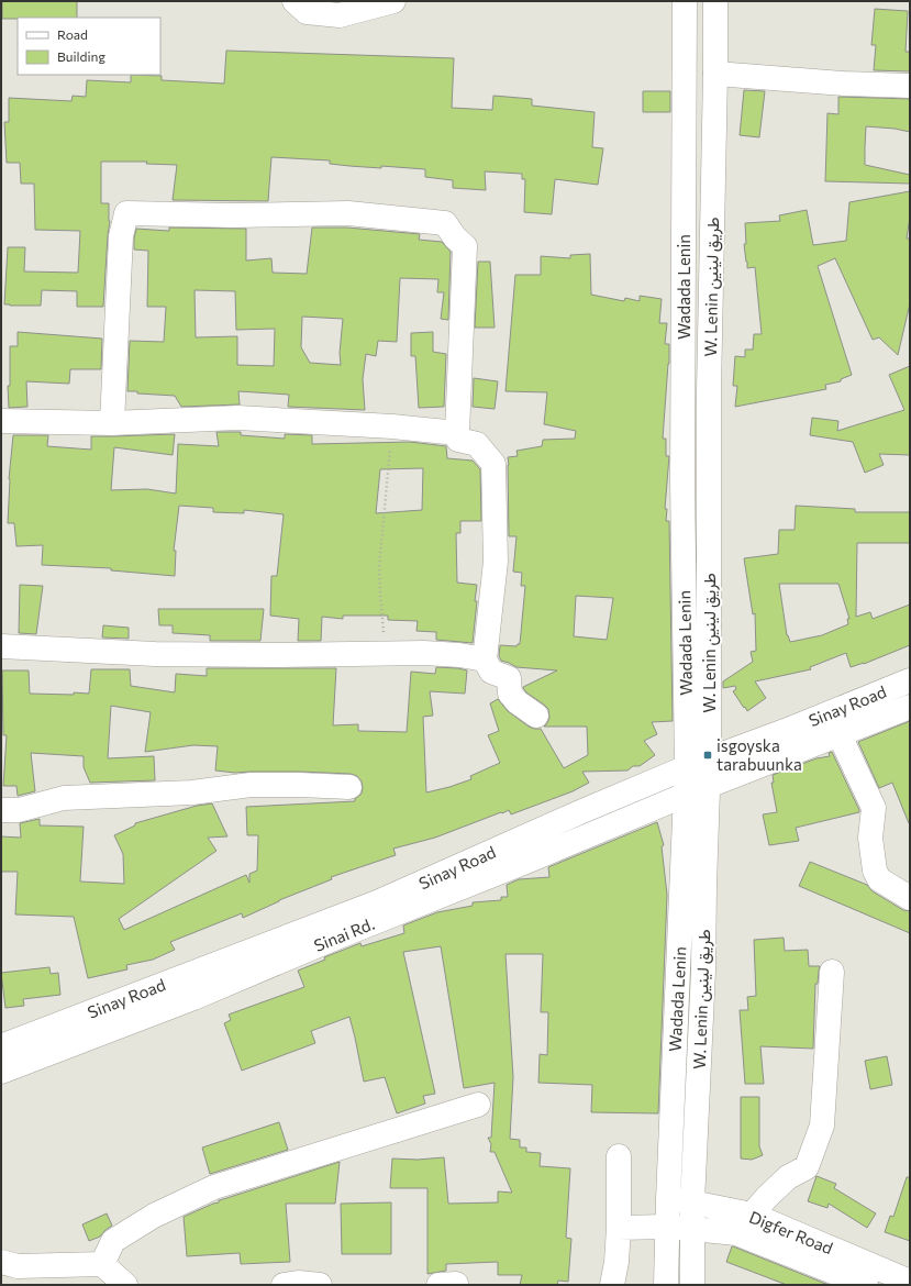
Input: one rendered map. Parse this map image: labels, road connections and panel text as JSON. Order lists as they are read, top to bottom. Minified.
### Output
{"streets":{"main road":["Wadada Lenin","W. Lenin طريق لينين","Sinay Road","Sinai Rd.","Digfer Road"]},"crossings":[["Wadada Lenin","W. Lenin طريق لينين"],["Wadada Lenin","Sinay Road"],["Wadada Lenin","Sinai Rd."],["Wadada Lenin","Digfer Road"],["W. Lenin طريق لينين","Sinay Road"],["W. Lenin طريق لينين","Sinai Rd."],["W. Lenin طريق لينين","Digfer Road"],["Sinay Road","Sinai Rd."]],"places":{"transit":["isgoyska tarabuunka"]},"legend":["Road","Building"]}
